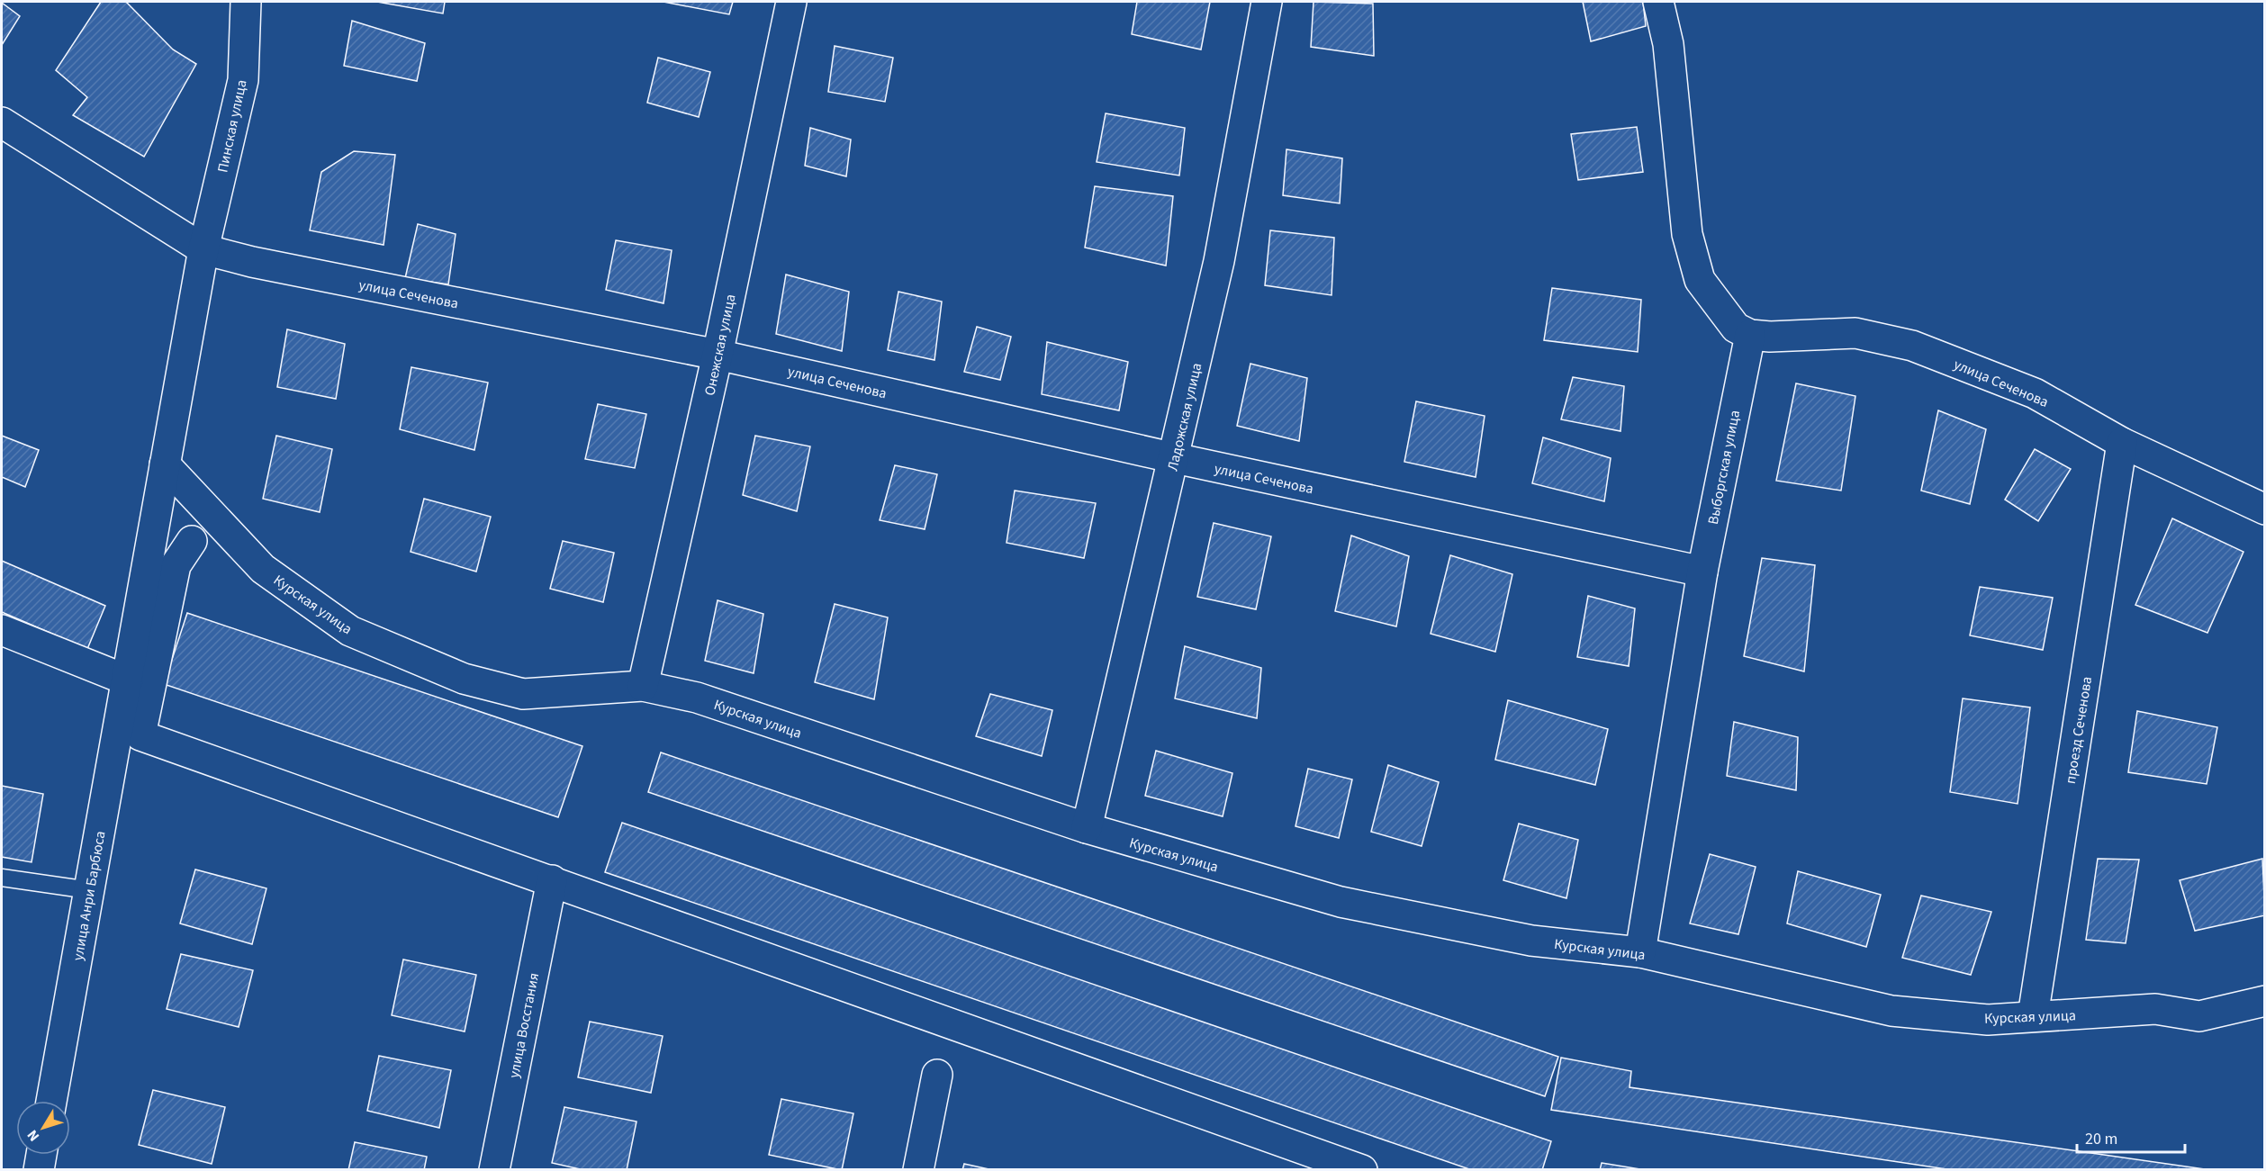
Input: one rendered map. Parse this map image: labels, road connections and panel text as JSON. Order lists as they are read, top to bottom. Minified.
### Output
{"streets":{"street":["Пинская улица","улица Сеченова","Онежская улица","Ладожская улица","Выборгская улица","Курская улица","проезд Сеченова","улица Анри Барбюса","улица Восстания"]},"crossings":[["Пинская улица","улица Сеченова"],["Пинская улица","Курская улица"],["Пинская улица","улица Анри Барбюса"],["улица Сеченова","Онежская улица"],["улица Сеченова","Ладожская улица"],["улица Сеченова","Выборгская улица"],["улица Сеченова","проезд Сеченова"],["Онежская улица","Курская улица"],["Ладожская улица","Курская улица"],["Выборгская улица","Курская улица"],["Курская улица","проезд Сеченова"],["Курская улица","улица Анри Барбюса"]],"scale_bar":"20 m","north":"bottom left"}
